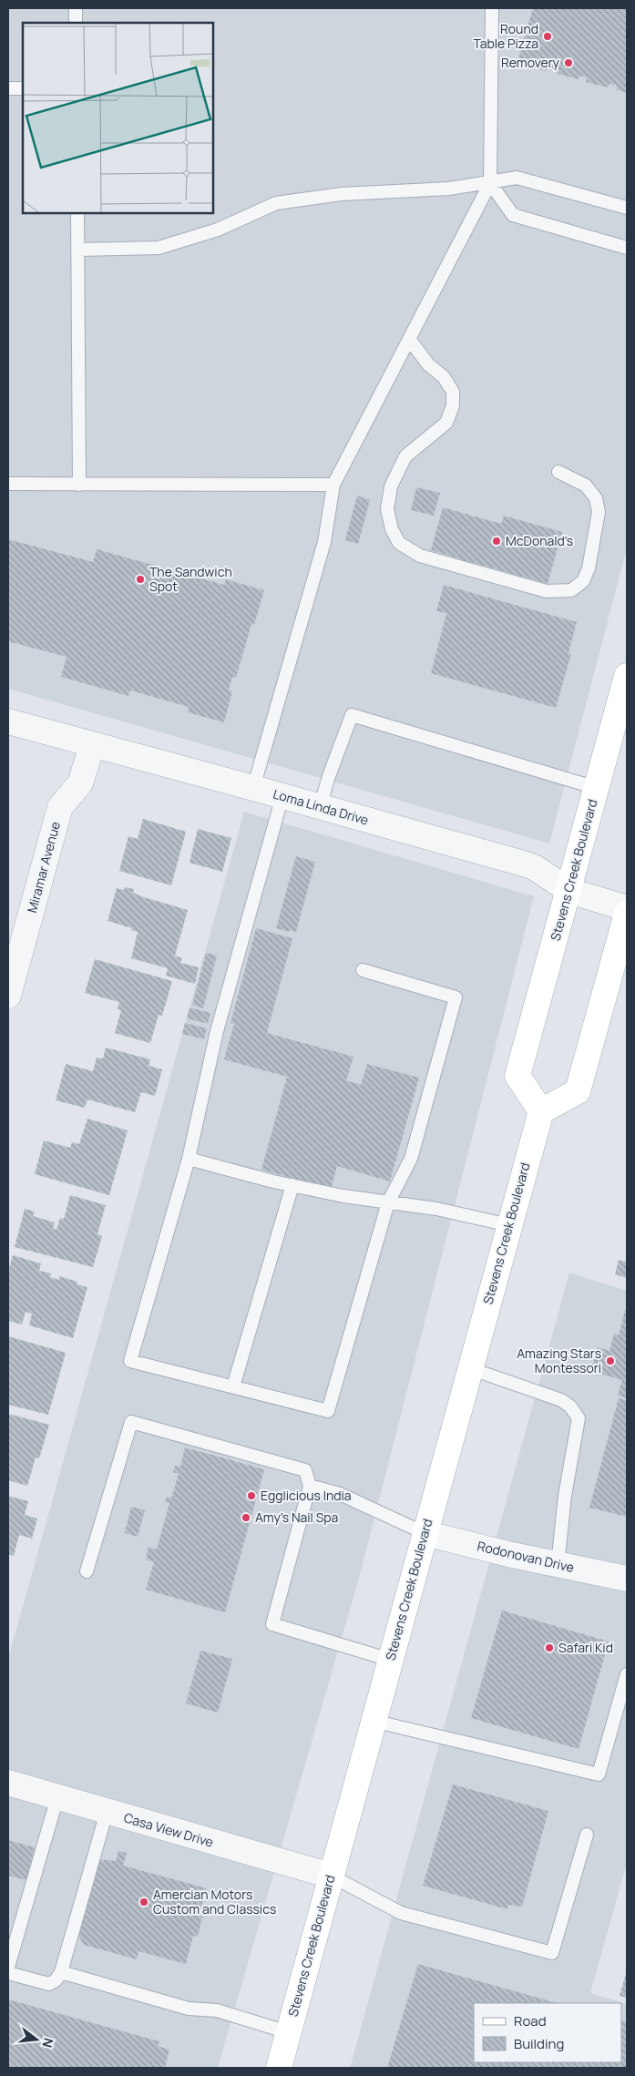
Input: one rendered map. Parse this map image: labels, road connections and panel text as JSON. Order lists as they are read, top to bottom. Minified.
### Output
{"streets":{"main road":["Stevens Creek Boulevard"],"street":["Loma Linda Drive","Miramar Avenue","Rodonovan Drive","Casa View Drive"]},"crossings":[["Loma Linda Drive","Miramar Avenue"],["Loma Linda Drive","Stevens Creek Boulevard"],["Stevens Creek Boulevard","Rodonovan Drive"],["Stevens Creek Boulevard","Casa View Drive"]],"places":["Round Table Pizza","Removery","McDonald's","The Sandwich Spot","Amazing Stars Montessori","Egglicious India","Amy's Nail Spa","Safari Kid","Amercian Motors Custom and Classics"],"legend":["Road","Building"],"north":"right"}
